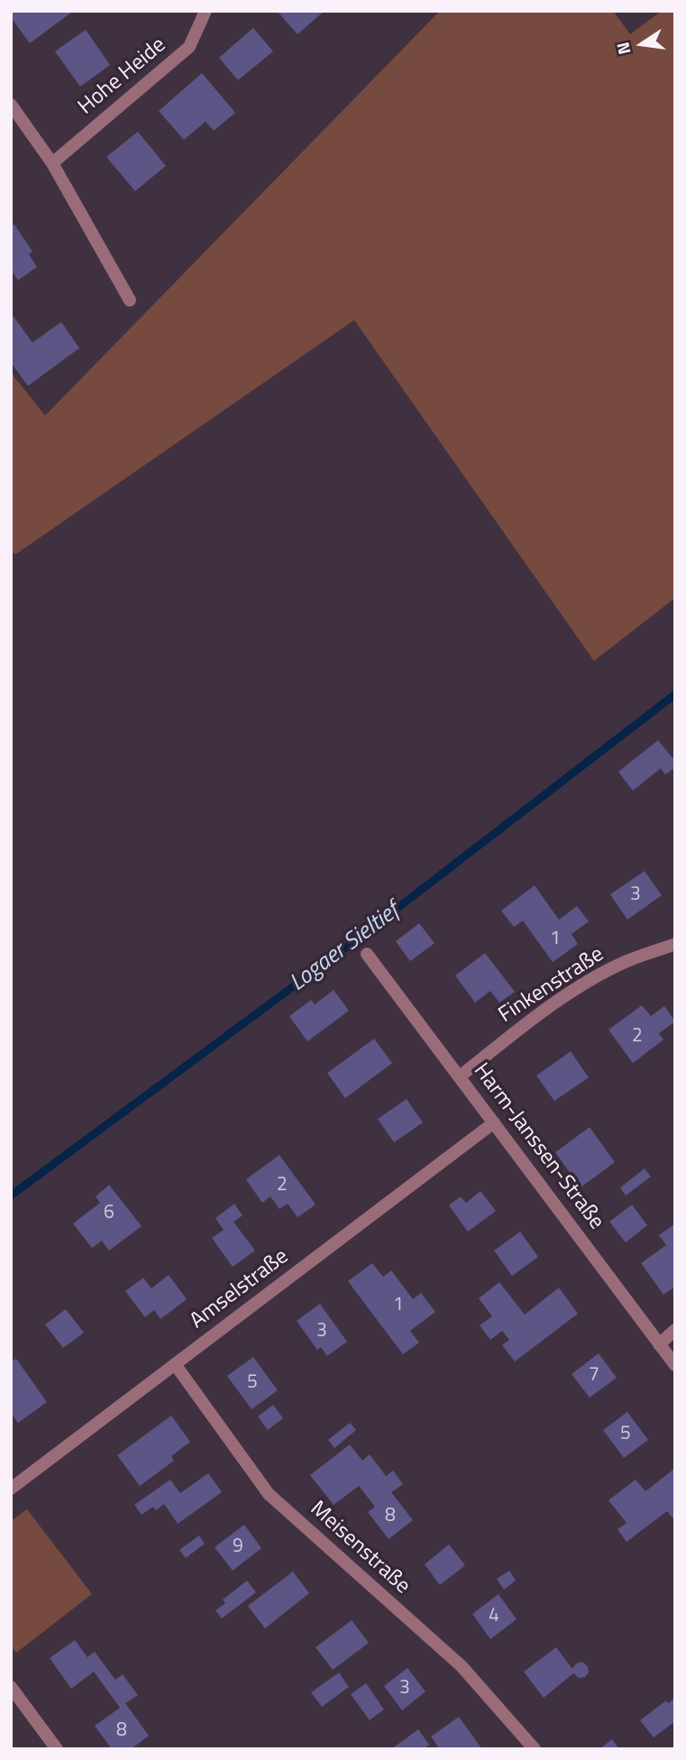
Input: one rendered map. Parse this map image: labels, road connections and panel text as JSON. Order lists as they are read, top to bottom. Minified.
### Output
{"streets":{"street":["Hohe Heide","Finkenstraße","Harm-Janssen-Straße","Amselstraße","Meisenstraße"]},"crossings":[["Finkenstraße","Harm-Janssen-Straße"],["Harm-Janssen-Straße","Amselstraße"],["Amselstraße","Meisenstraße"]],"water":["Logaer Sieltief"],"house_numbers":["3","1","2","2","6","1","3","7","5","5","8","9","4","3","8"],"north":"left"}
